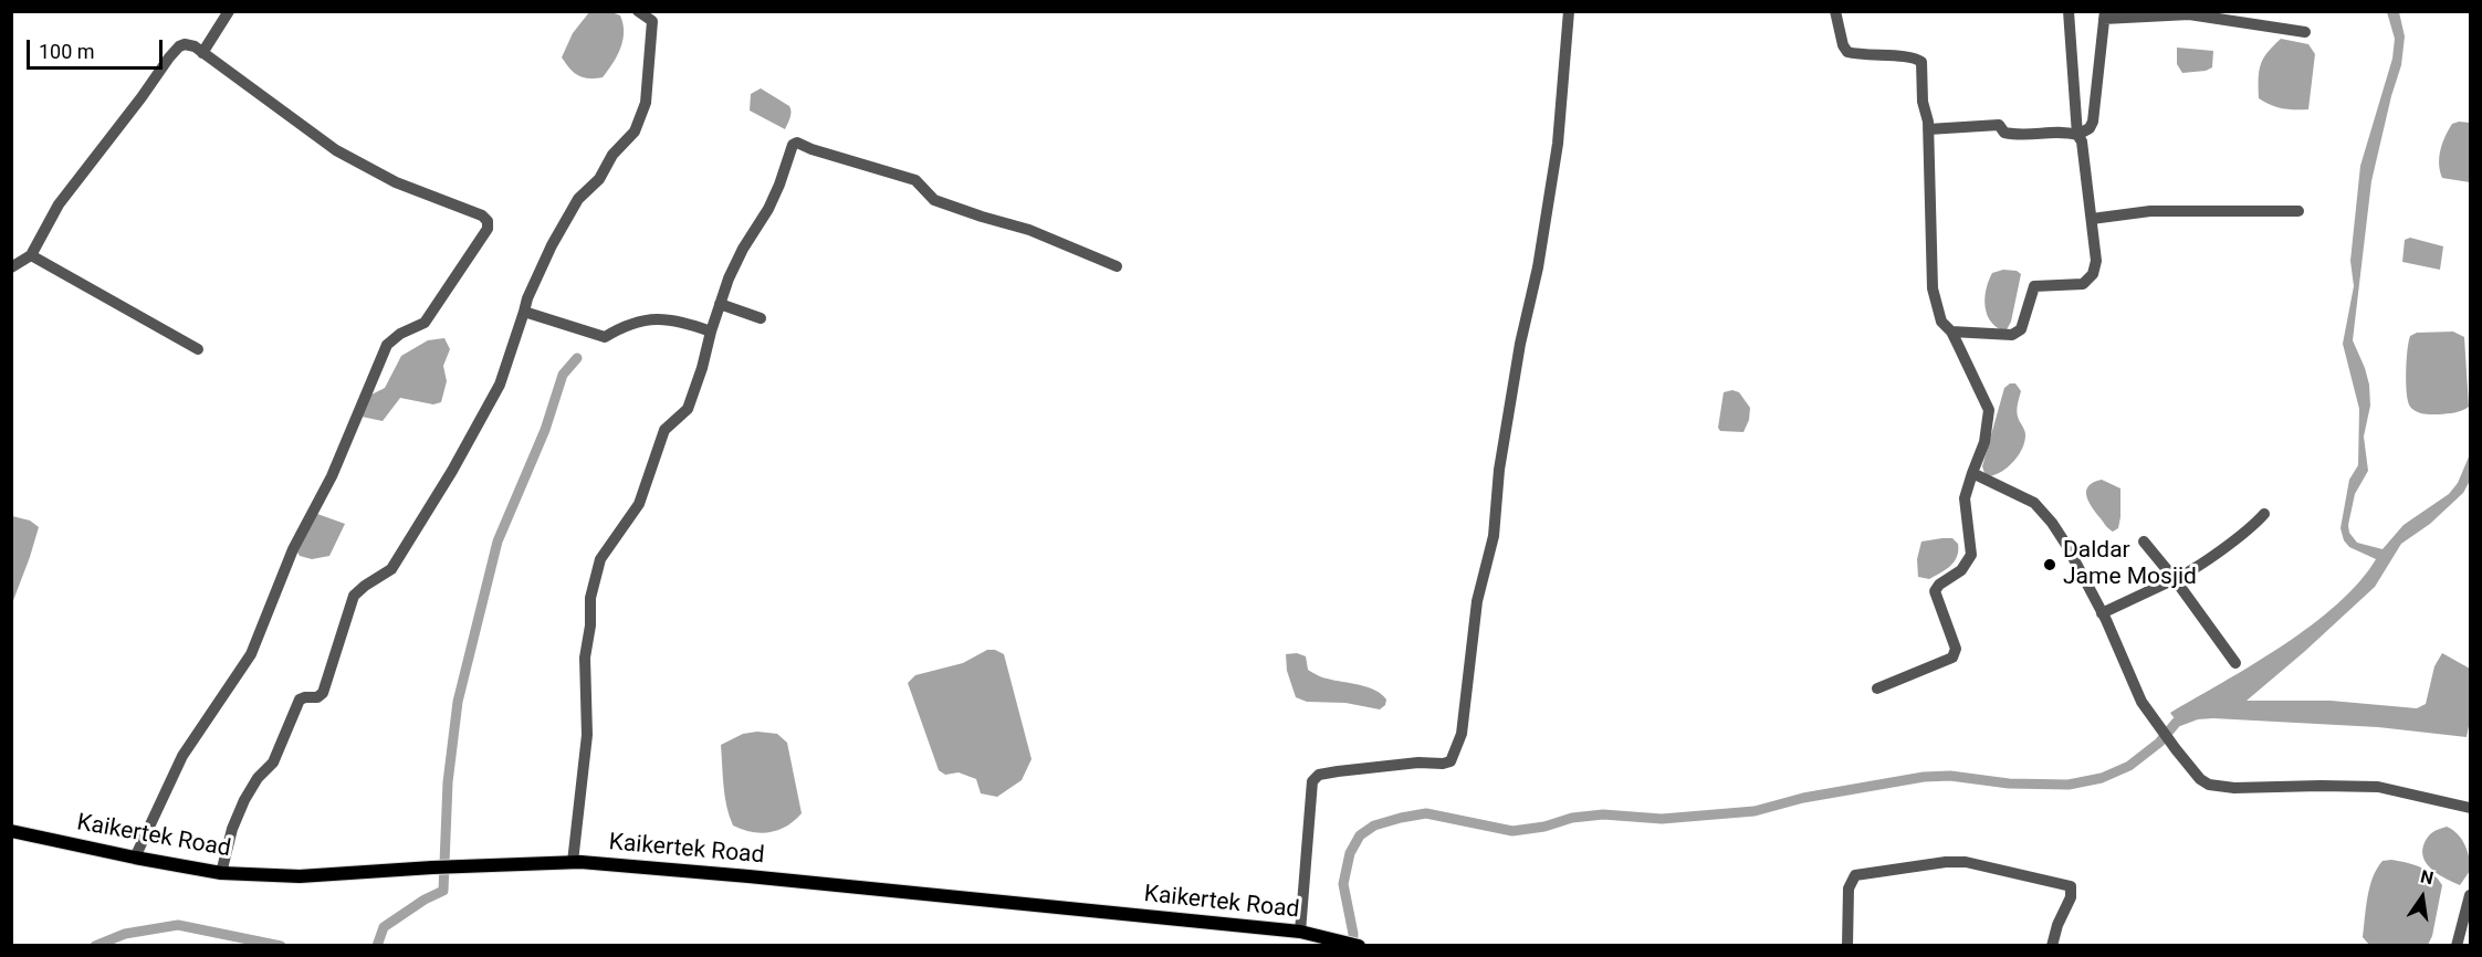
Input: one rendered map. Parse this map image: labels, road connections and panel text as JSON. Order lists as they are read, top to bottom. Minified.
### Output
{"streets":{"main road":["Kaikertek Road"]},"places":["Daldar Jame Mosjid"],"scale_bar":"100 m","north":"top"}
